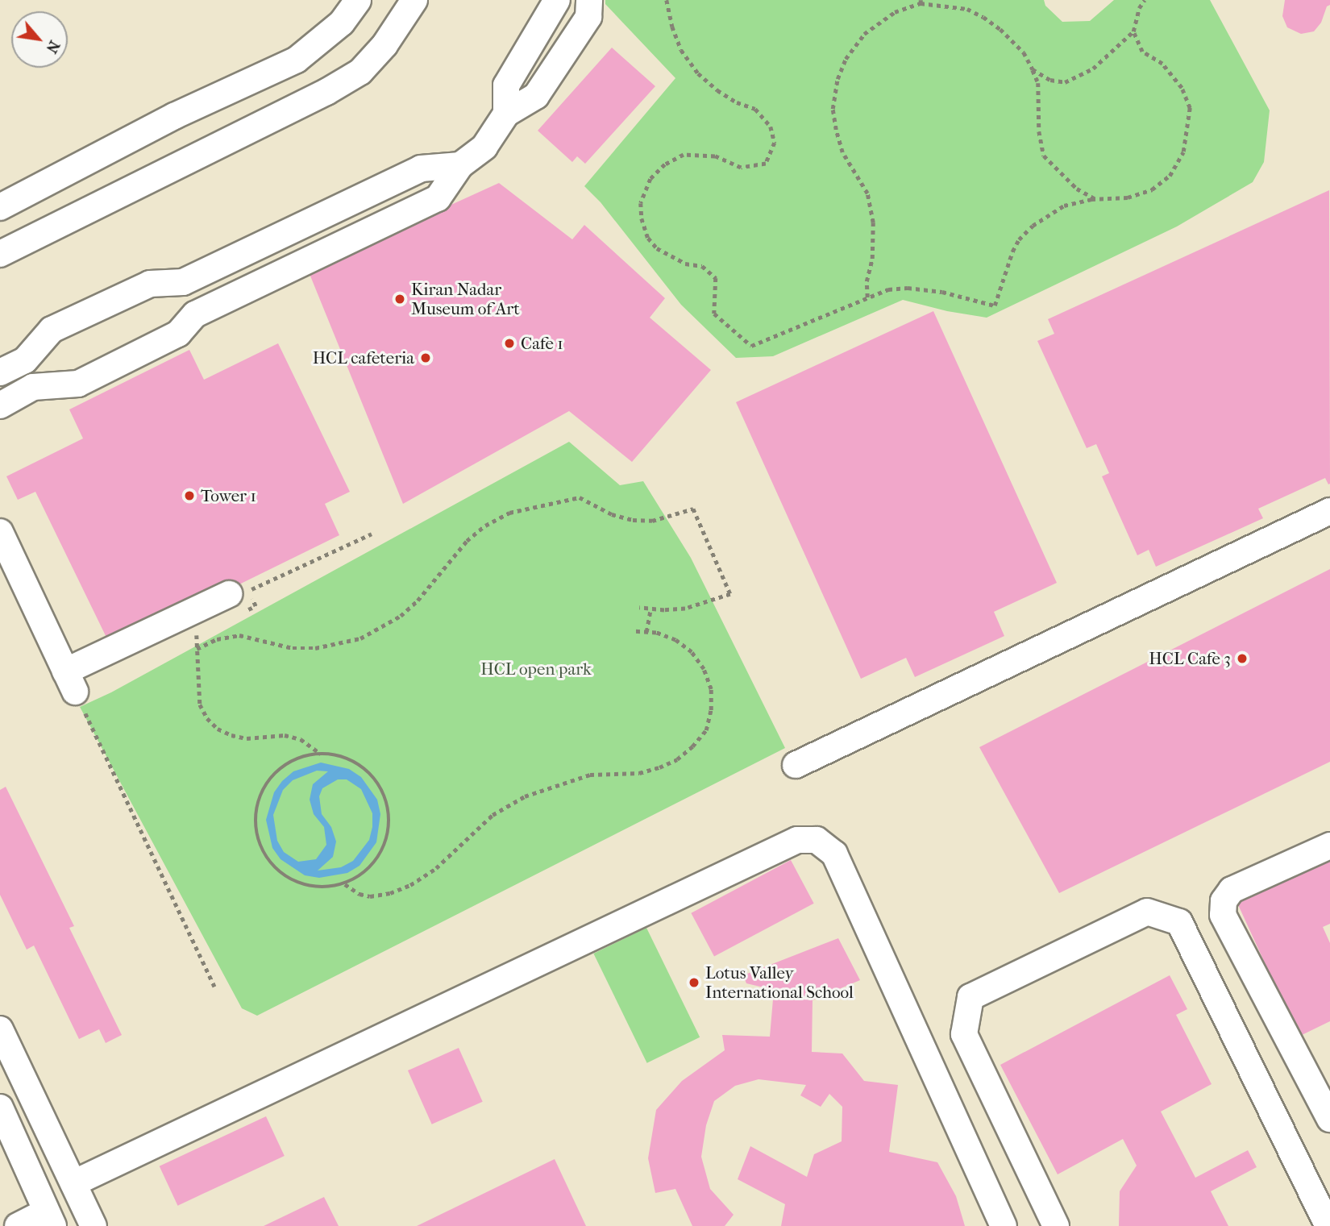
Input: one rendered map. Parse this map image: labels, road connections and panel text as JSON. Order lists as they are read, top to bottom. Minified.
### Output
{"parks":["HCL open park"],"places":["Kiran Nadar Museum of Art","Cafe 1","HCL cafeteria","Tower 1","HCL Cafe 3","Lotus Valley International School"],"north":"bottom right"}
